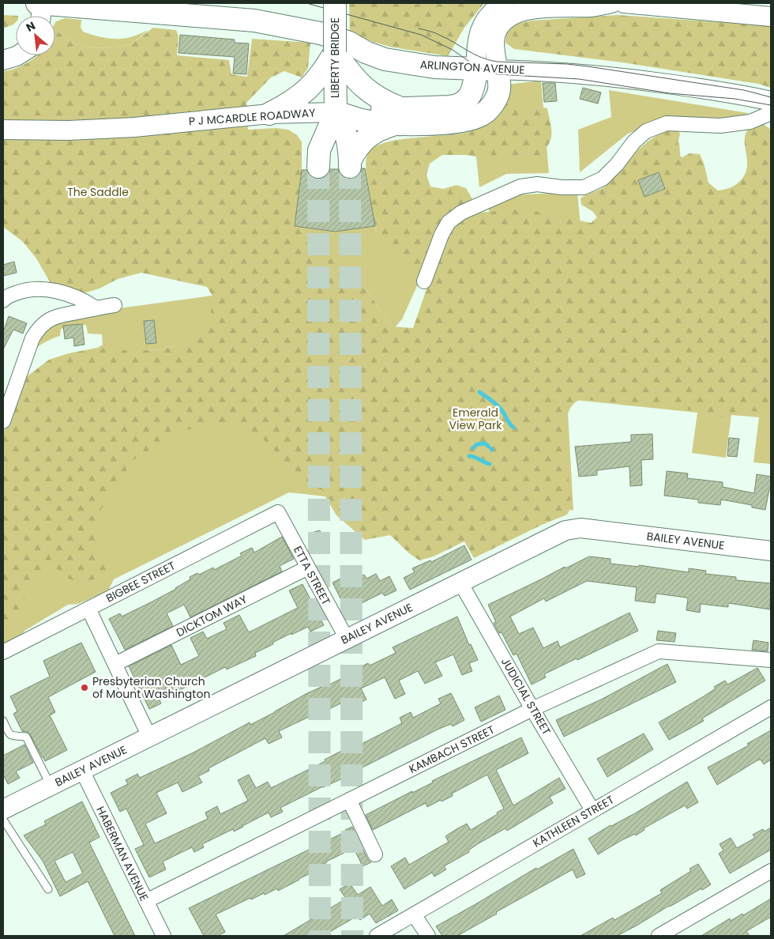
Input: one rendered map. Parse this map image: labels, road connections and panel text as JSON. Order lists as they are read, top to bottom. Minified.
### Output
{"streets":{"main road":["LIBERTY BRIDGE","ARLINGTON AVENUE","P J MCARDLE ROADWAY","BAILEY AVENUE"],"street":["ETTA STREET","BIGBEE STREET","DICKTOM WAY","JUDICIAL STREET","KAMBACH STREET","KATHLEEN STREET","HABERMAN AVENUE"]},"crossings":[["LIBERTY BRIDGE","P J MCARDLE ROADWAY"],["BAILEY AVENUE","ETTA STREET"],["BAILEY AVENUE","JUDICIAL STREET"],["BAILEY AVENUE","HABERMAN AVENUE"],["ETTA STREET","BIGBEE STREET"],["ETTA STREET","DICKTOM WAY"],["JUDICIAL STREET","KAMBACH STREET"],["JUDICIAL STREET","KATHLEEN STREET"],["KAMBACH STREET","HABERMAN AVENUE"]],"parks":["The Saddle","Emerald View Park"],"places":["Presbyterian Church of Mount Washington"],"north":"top left"}
